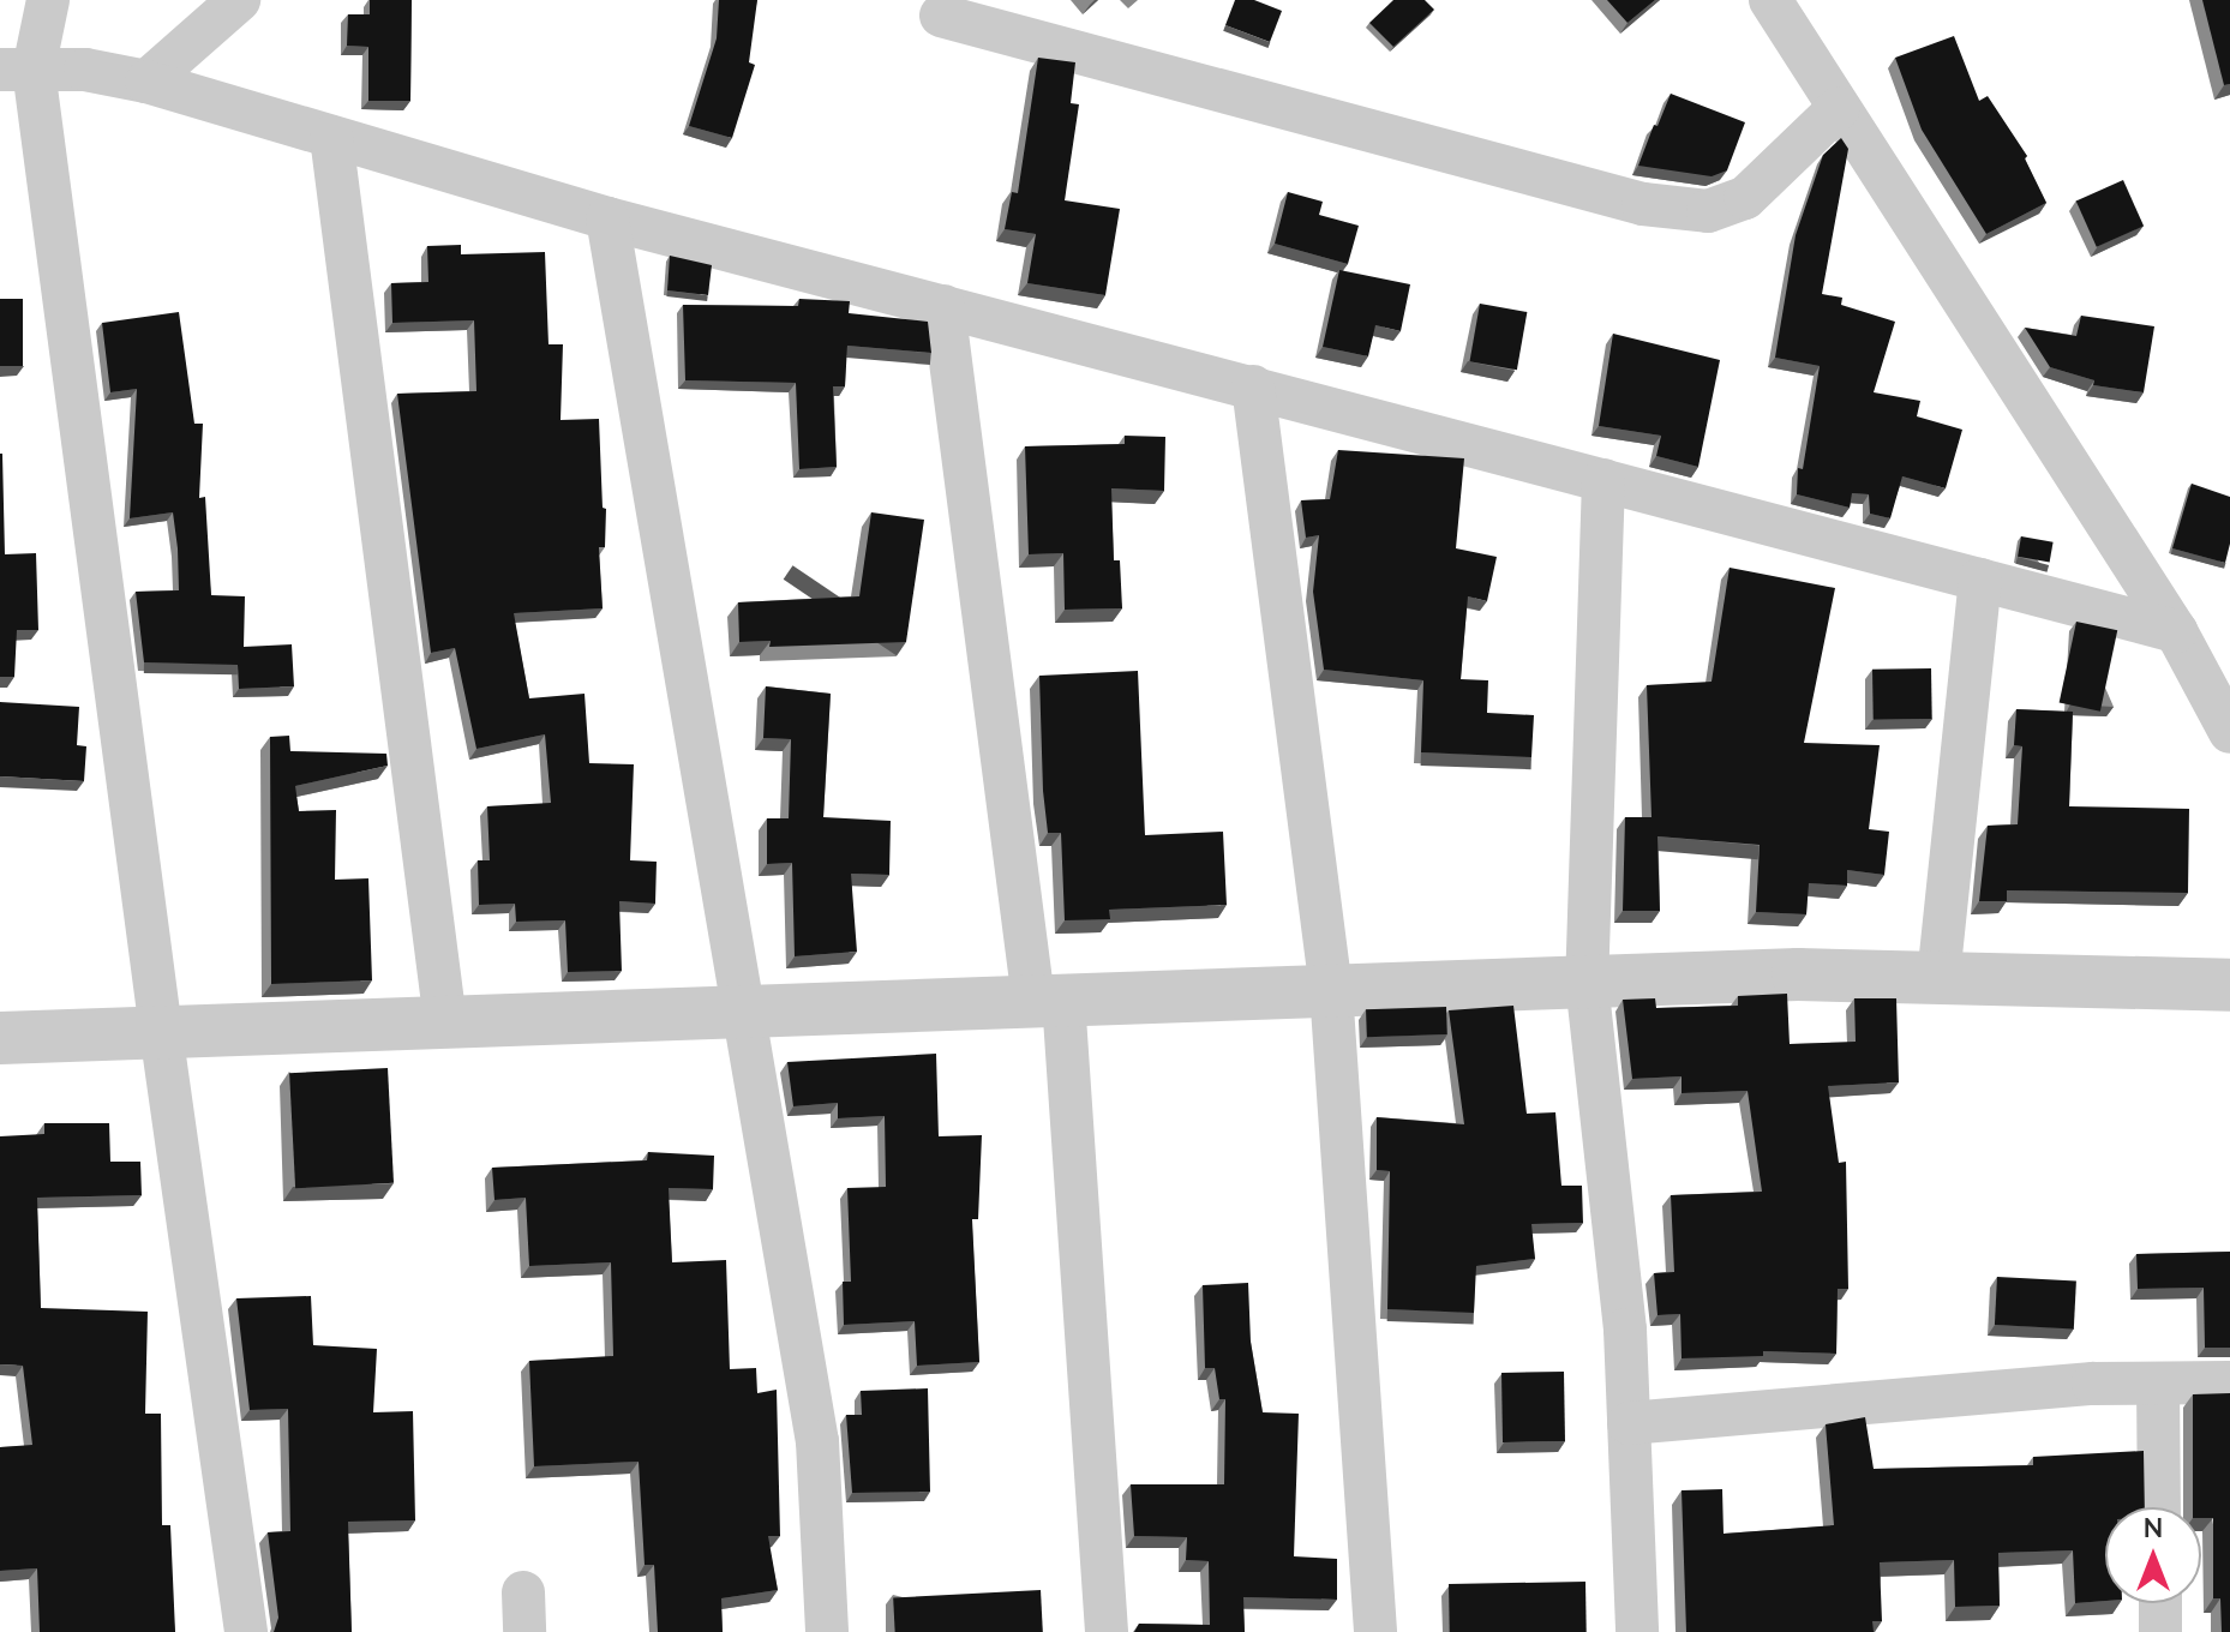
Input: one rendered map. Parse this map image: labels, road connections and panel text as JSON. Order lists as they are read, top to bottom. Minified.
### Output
{"north":"top"}
